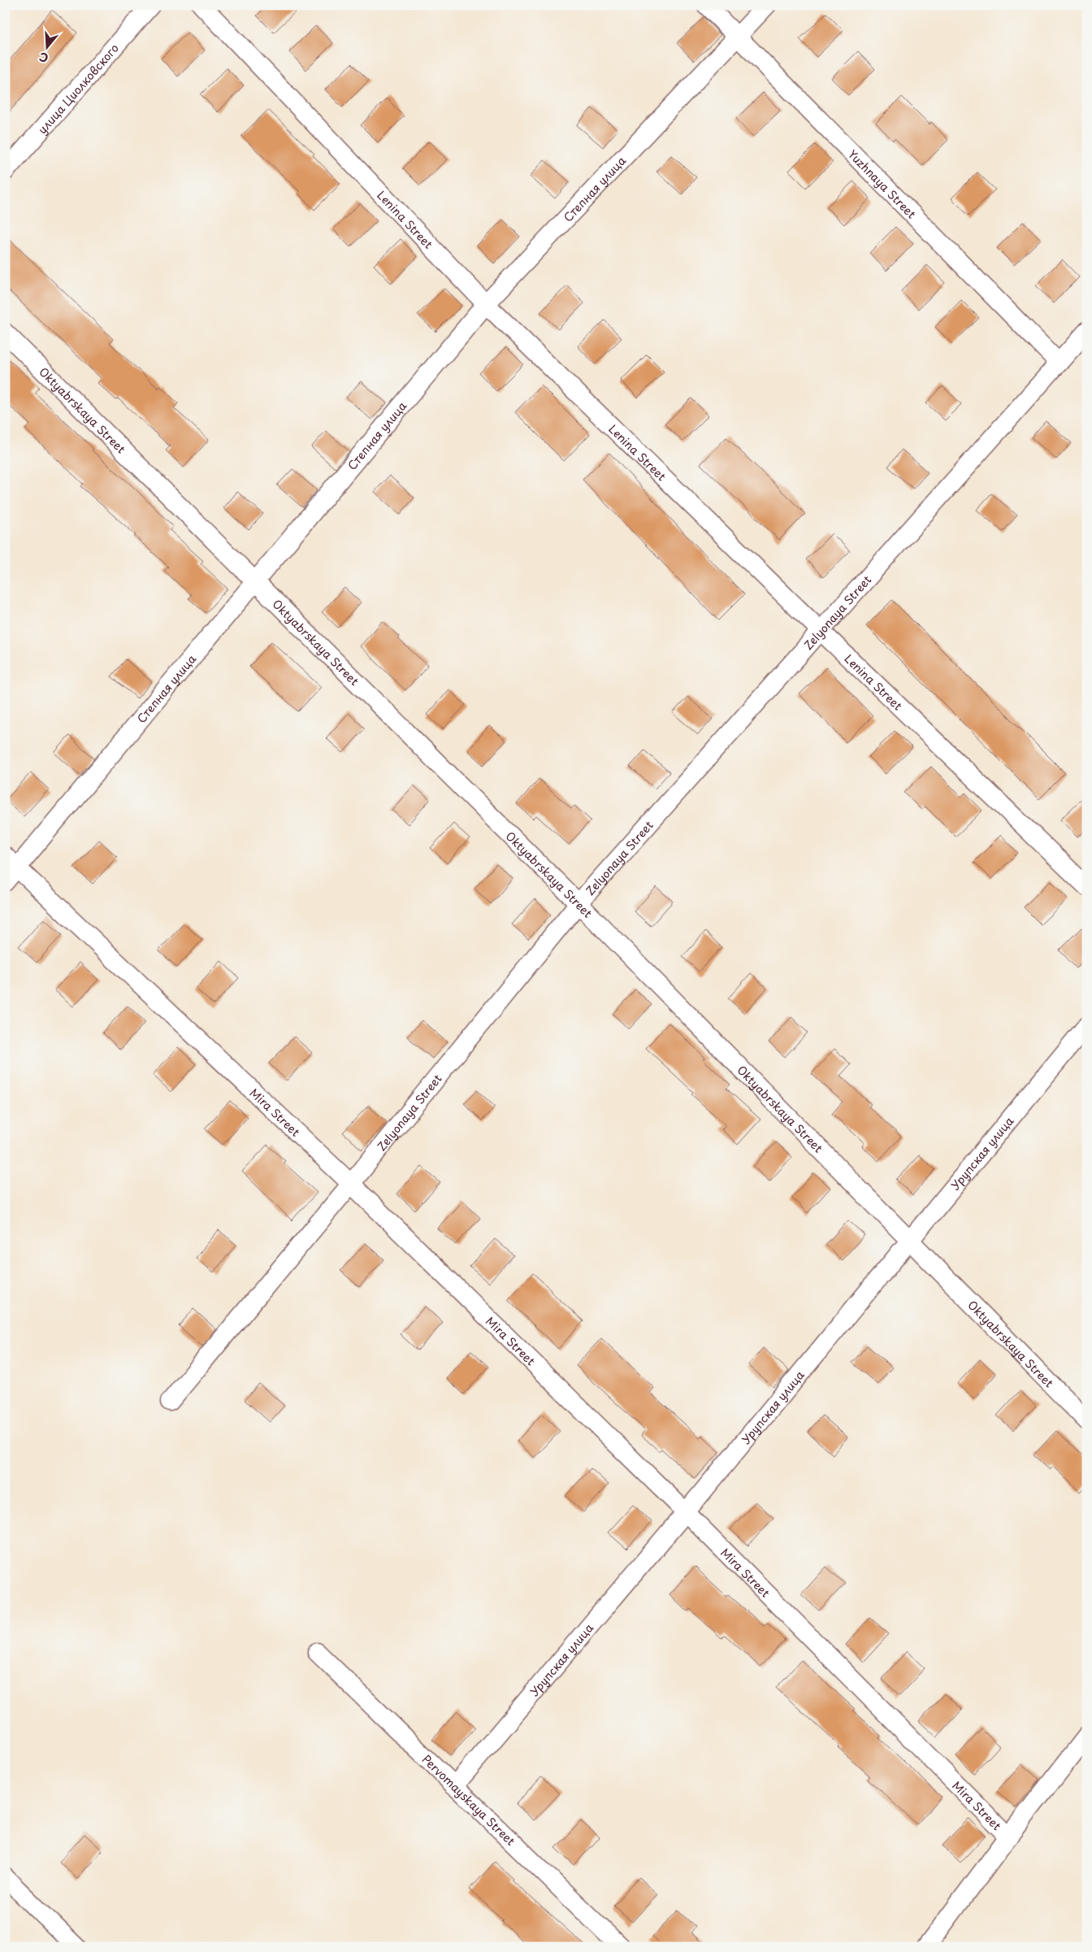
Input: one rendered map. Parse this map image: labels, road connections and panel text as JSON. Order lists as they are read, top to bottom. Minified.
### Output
{"streets":{"street":["улица Циолковского","Yuzhnaya Street","Степная улица","Lenina Street","Oktyabrskaya Street","Zelyonaya Street","Mira Street","Урупская улица","Pervomayskaya Street"]},"crossings":[["Yuzhnaya Street","Степная улица"],["Yuzhnaya Street","Zelyonaya Street"],["Степная улица","Lenina Street"],["Степная улица","Oktyabrskaya Street"],["Степная улица","Mira Street"],["Lenina Street","Zelyonaya Street"],["Oktyabrskaya Street","Zelyonaya Street"],["Oktyabrskaya Street","Урупская улица"],["Zelyonaya Street","Mira Street"],["Mira Street","Урупская улица"],["Урупская улица","Pervomayskaya Street"]],"north":"bottom"}
